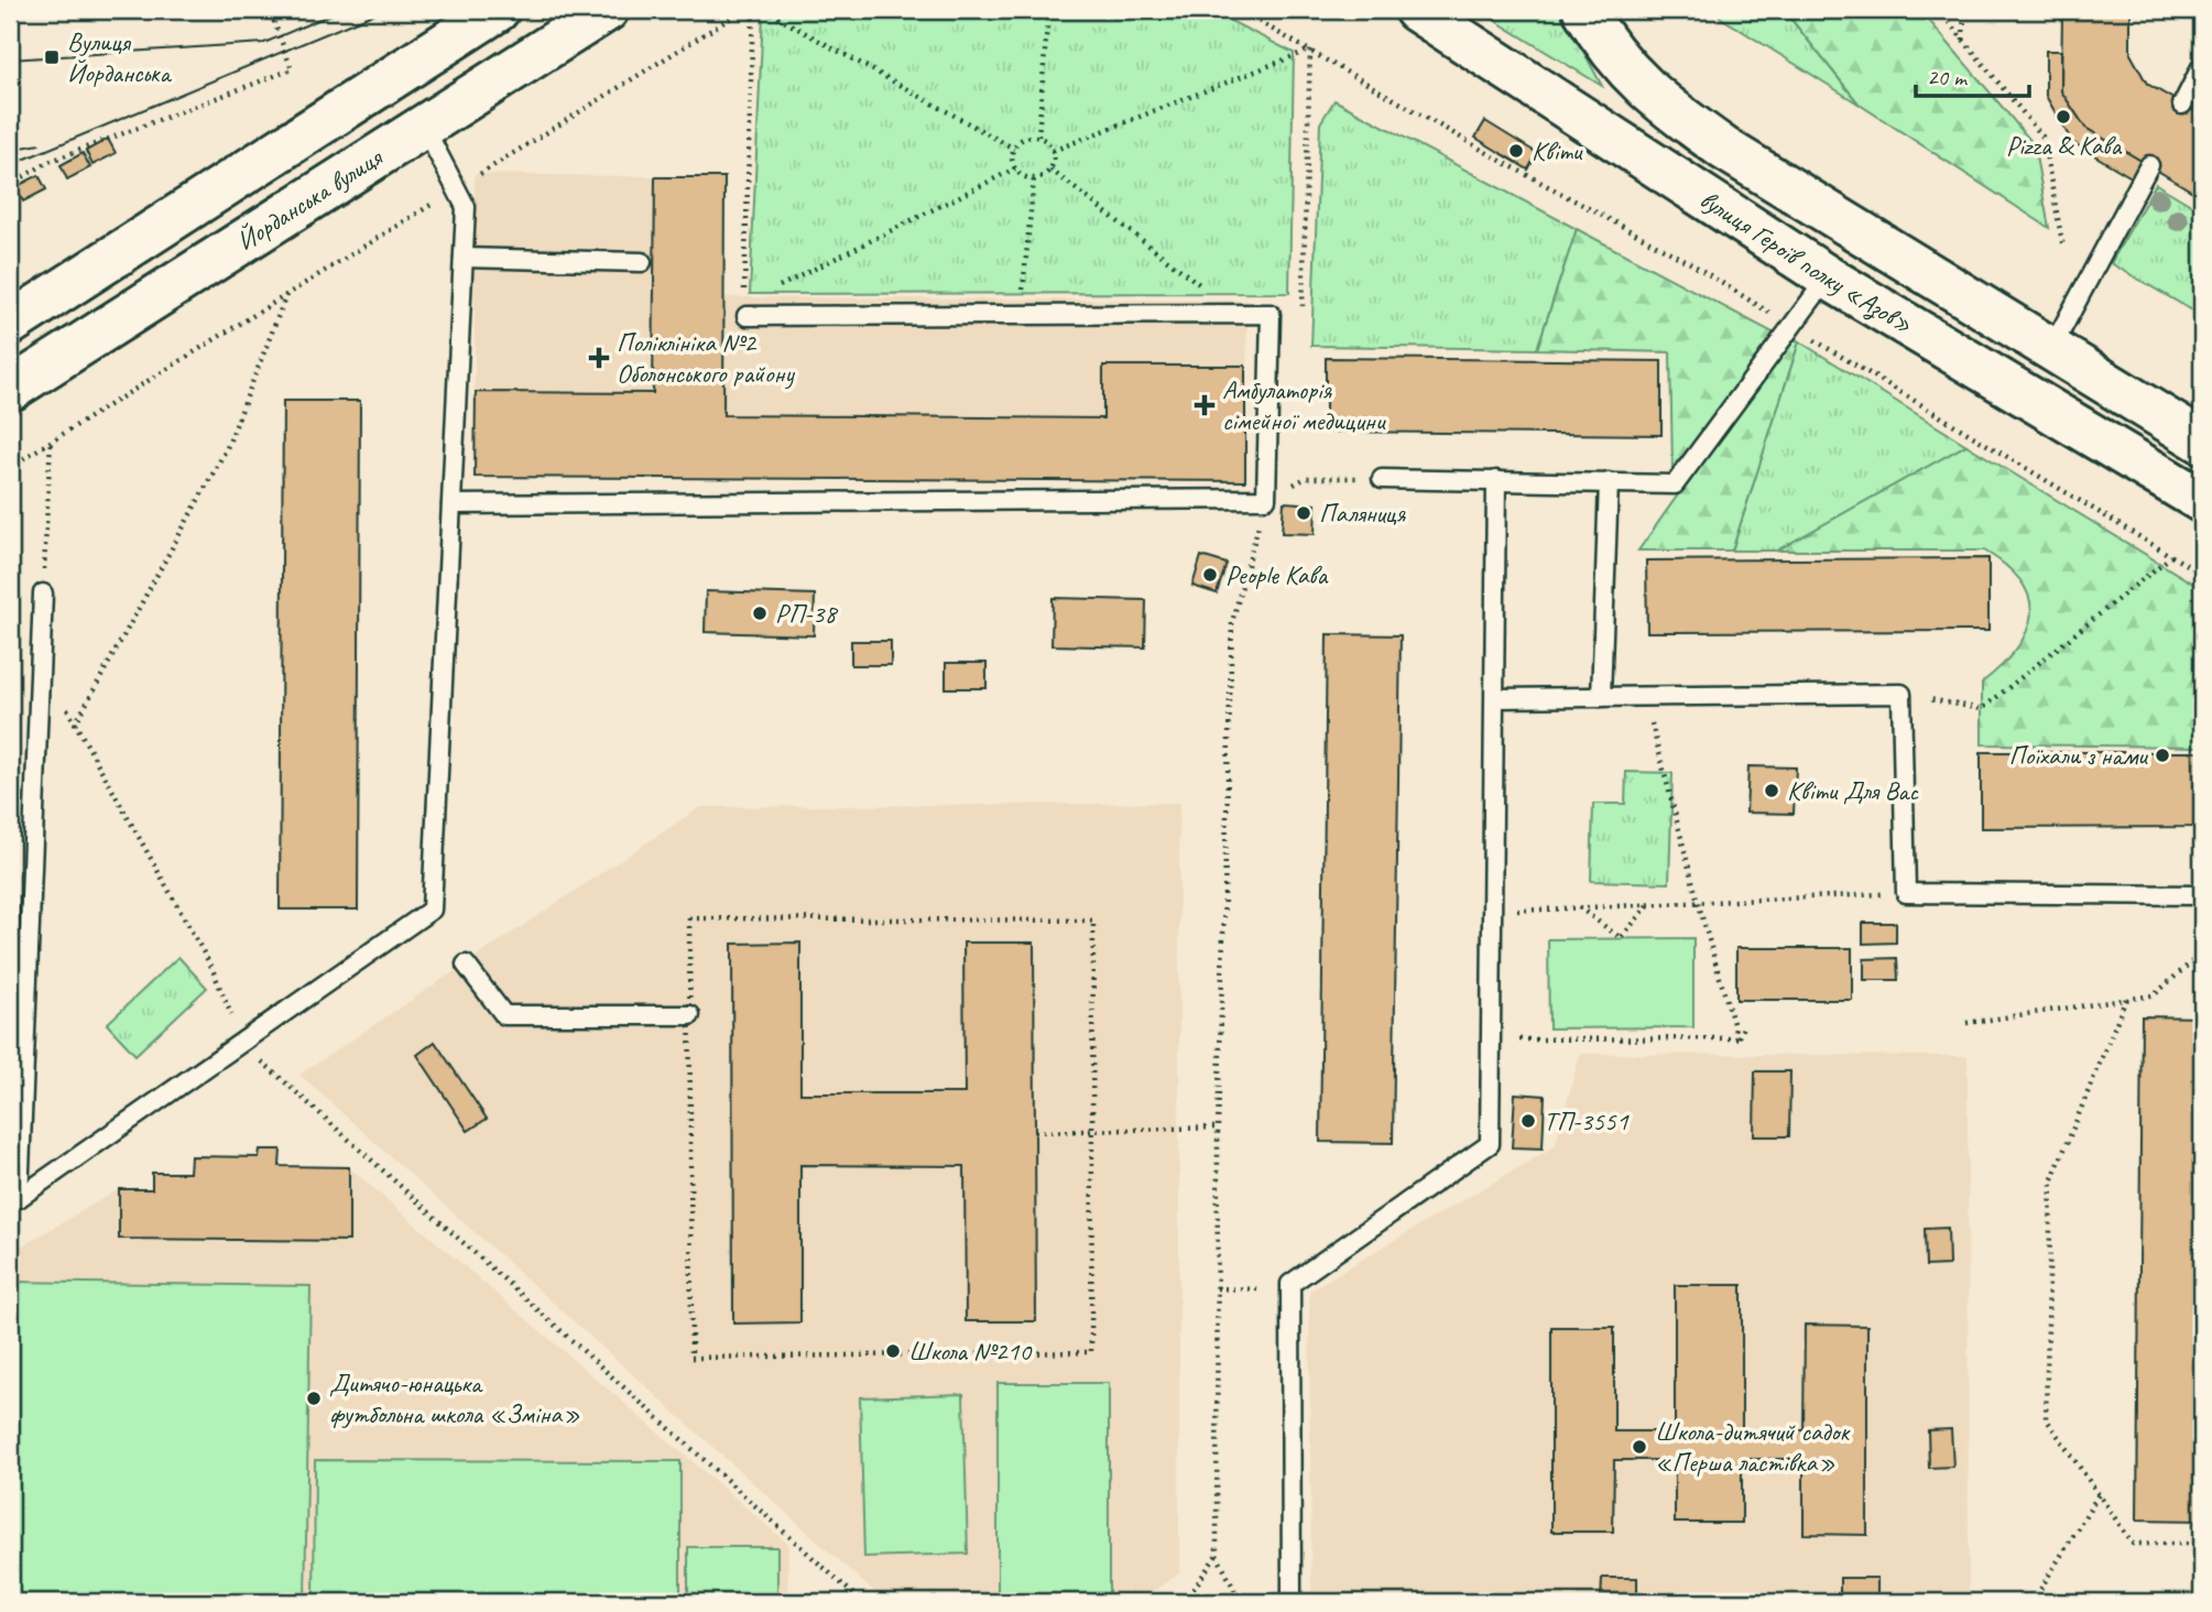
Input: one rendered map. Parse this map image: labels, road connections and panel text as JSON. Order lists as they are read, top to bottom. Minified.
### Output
{"streets":{"main road":["Йорданська вулиця","вулиця Героїв полку «Азов»"]},"places":{"transit":["Вулиця Йорданська"],"other":["Pizza & Кава","Квіти","Паляниця","People Кава","РП-38","Поїхали з нами","Квіти Для Вас","ТП-3551","Школа №210","Дитячо-юнацька футбольна школа «Зміна»","Школа-дитячий садок «Перша ластівка»"],"health":["Поліклініка №2 Оболонського району","Амбулаторія сімейної медицини"]},"scale_bar":"20 m"}
